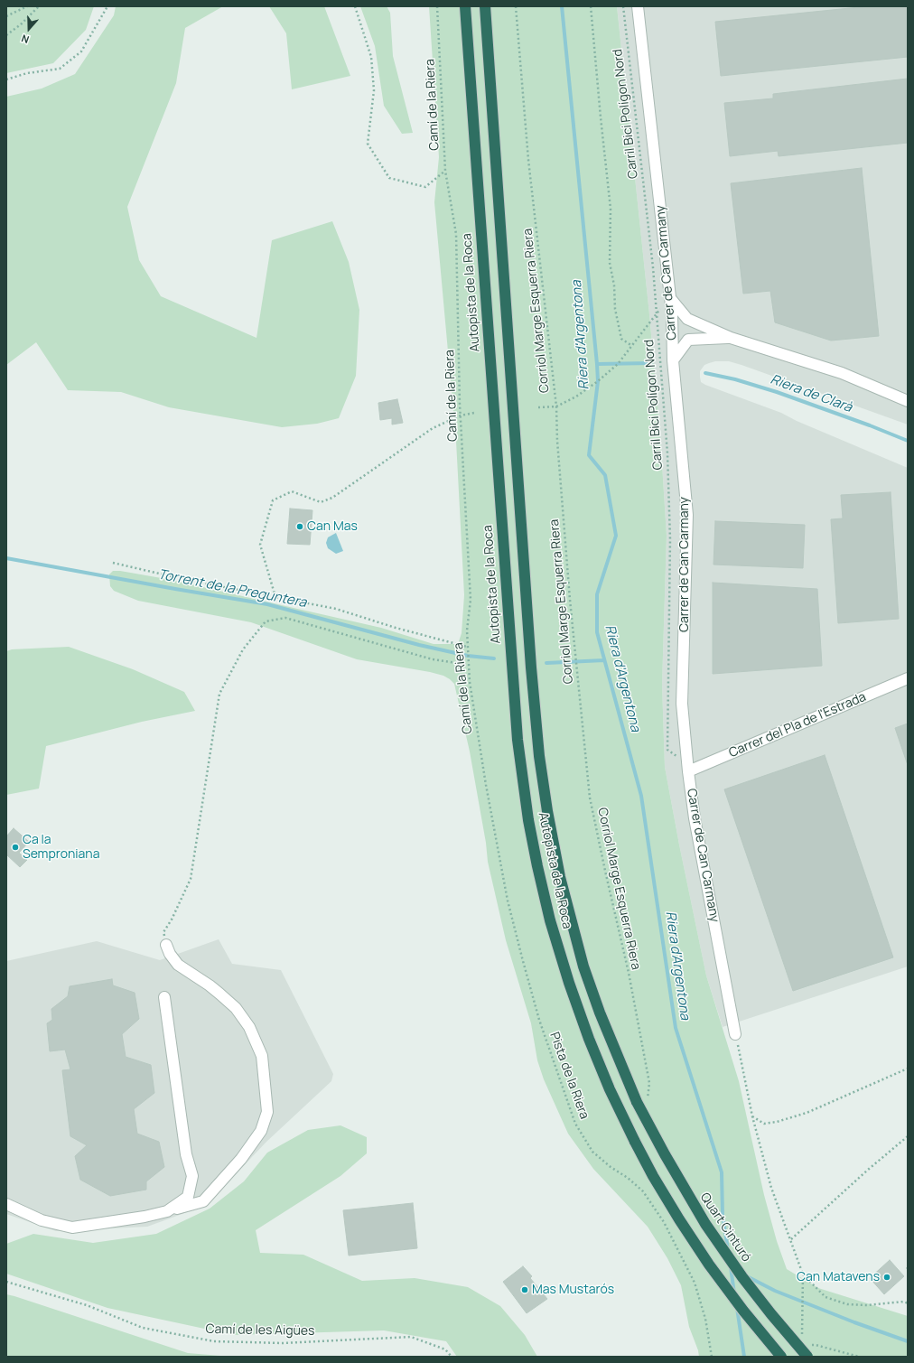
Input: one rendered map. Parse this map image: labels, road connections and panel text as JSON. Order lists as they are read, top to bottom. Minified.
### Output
{"streets":{"highway":["Autopista de la Roca","Quart Cinturó"],"street":["Carrer de Can Carmany","Carrer del Pla de l'Estrada"],"path":["Camí de la Riera","Carril Bici Polígon Nord","Corriol Marge Esquerra Riera","Pista de la Riera","Camí de les Aigües"]},"crossings":[["Camí de la Riera","Pista de la Riera"],["Carrer de Can Carmany","Carrer del Pla de l'Estrada"],["Autopista de la Roca","Corriol Marge Esquerra Riera"],["Autopista de la Roca","Quart Cinturó"],["Corriol Marge Esquerra Riera","Quart Cinturó"]],"water":["Riera d'Argentona","Riera de Clarà","Torrent de la Preguntera"],"places":["Can Mas","Ca la Semproniana","Can Matavens","Mas Mustarós"],"north":"bottom"}
